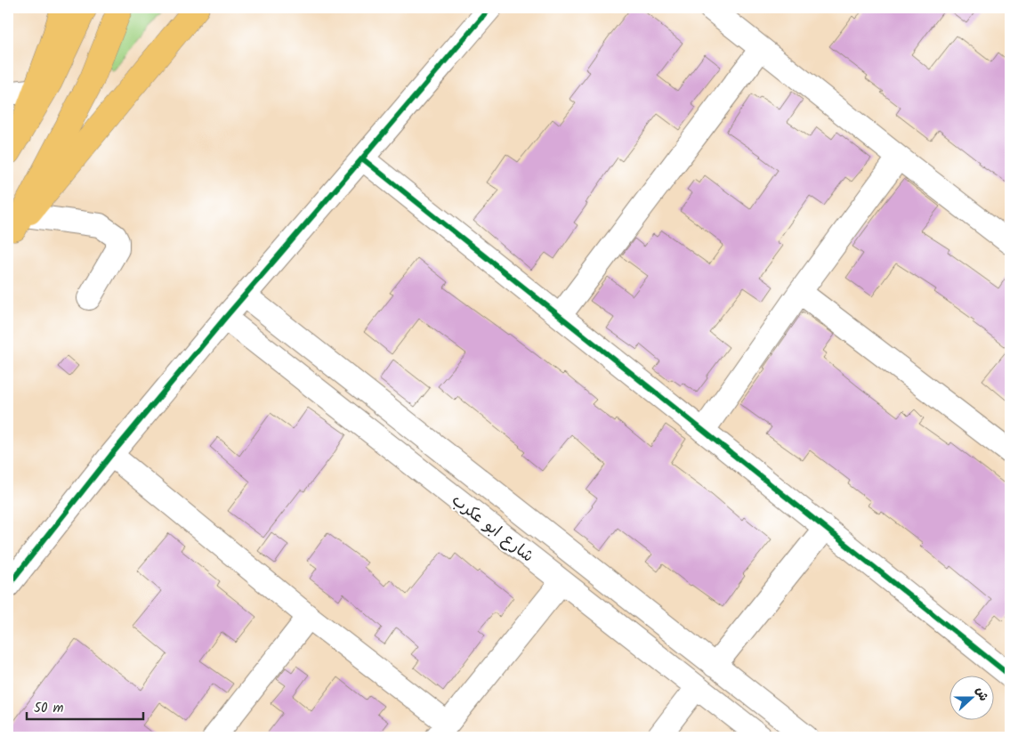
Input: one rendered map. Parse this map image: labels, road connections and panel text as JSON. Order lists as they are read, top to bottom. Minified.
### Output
{"streets":{"street":["شارع ابو عكرب"]},"scale_bar":"50 m","north":"right"}
